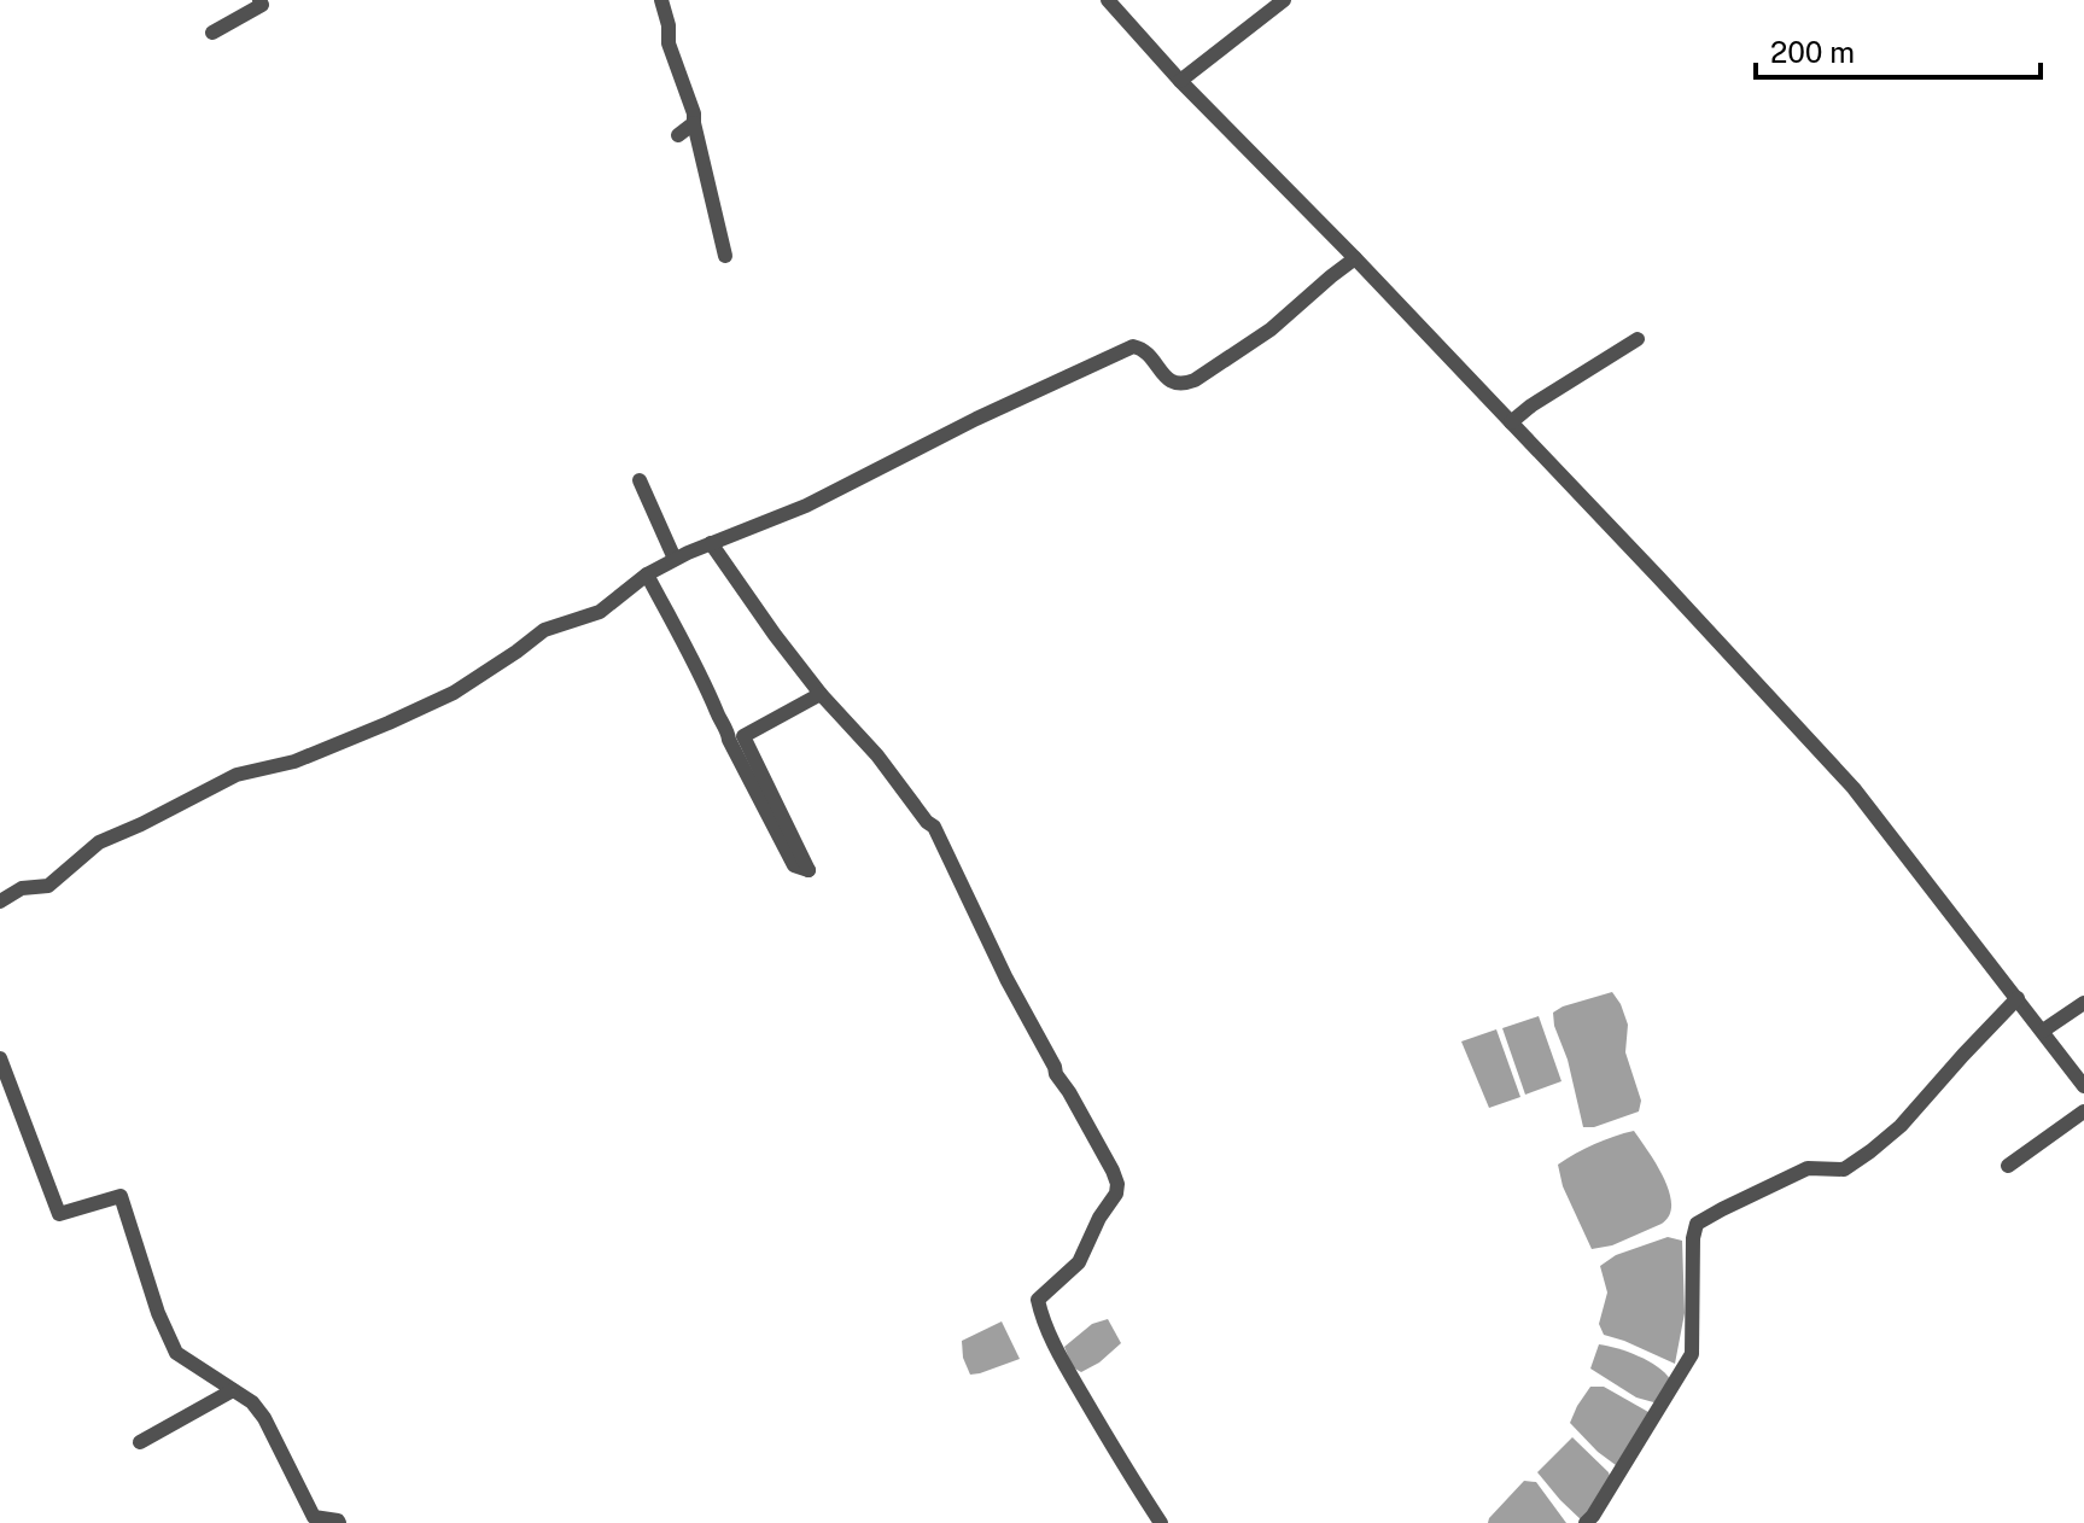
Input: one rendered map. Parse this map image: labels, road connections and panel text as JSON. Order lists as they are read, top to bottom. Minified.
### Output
{"scale_bar":"200 m"}
